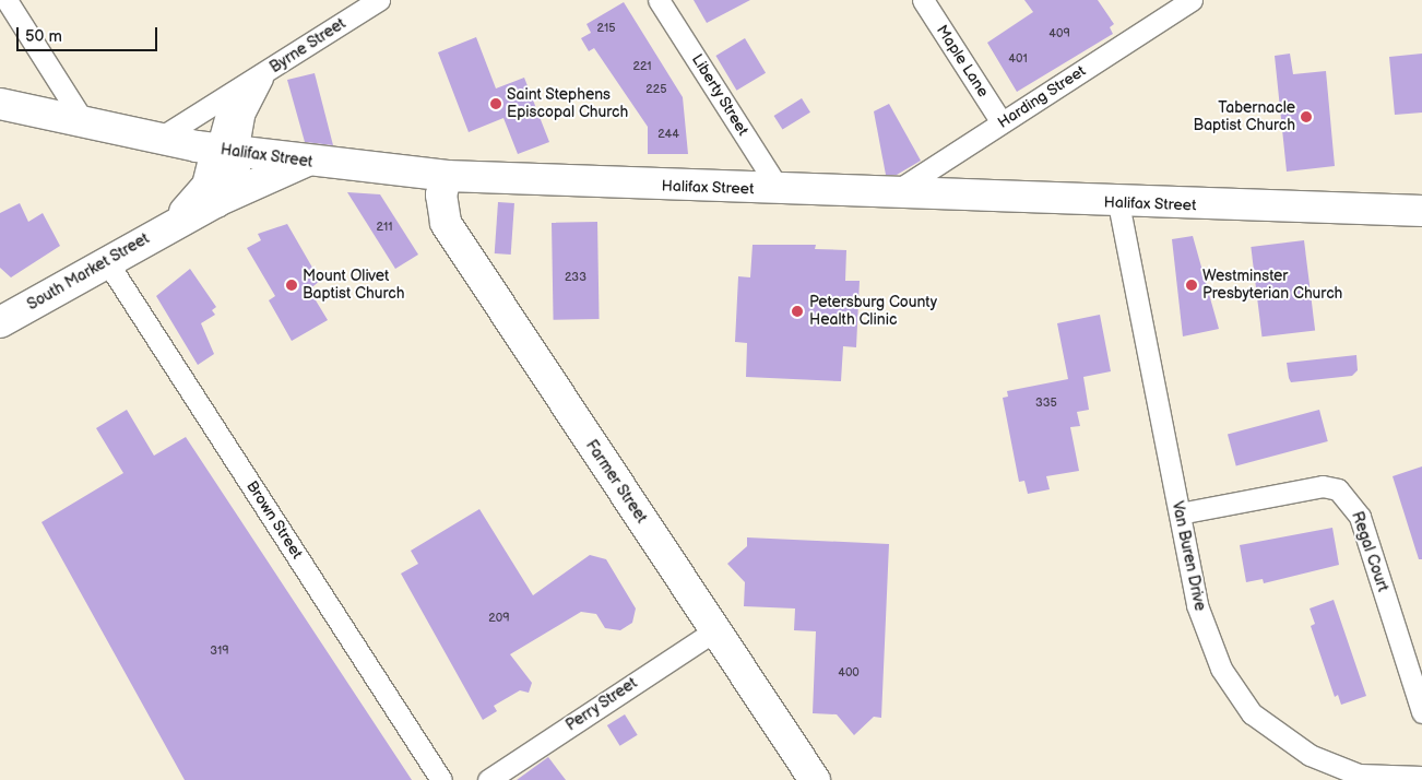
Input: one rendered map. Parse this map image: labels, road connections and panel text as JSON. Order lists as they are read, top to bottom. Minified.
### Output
{"streets":{"main road":["Halifax Street","South Market Street","Farmer Street"],"street":["Byrne Street","Maple Lane","Liberty Street","Harding Street","Brown Street","Regal Court","Van Buren Drive","Perry Street"]},"crossings":[["Byrne Street","Halifax Street"],["Byrne Street","South Market Street"],["Maple Lane","Harding Street"],["Liberty Street","Halifax Street"],["Harding Street","Halifax Street"],["Halifax Street","South Market Street"],["Halifax Street","Farmer Street"],["Halifax Street","Van Buren Drive"],["South Market Street","Brown Street"],["Farmer Street","Perry Street"],["Regal Court","Van Buren Drive"]],"places":["Saint Stephens Episcopal Church","Tabernacle Baptist Church","Mount Olivet Baptist Church","Westminster Presbyterian Church","Petersburg County Health Clinic"],"house_numbers":["215","409","401","221","225","244","211","233","335","209","319","400"],"scale_bar":"50 m"}
